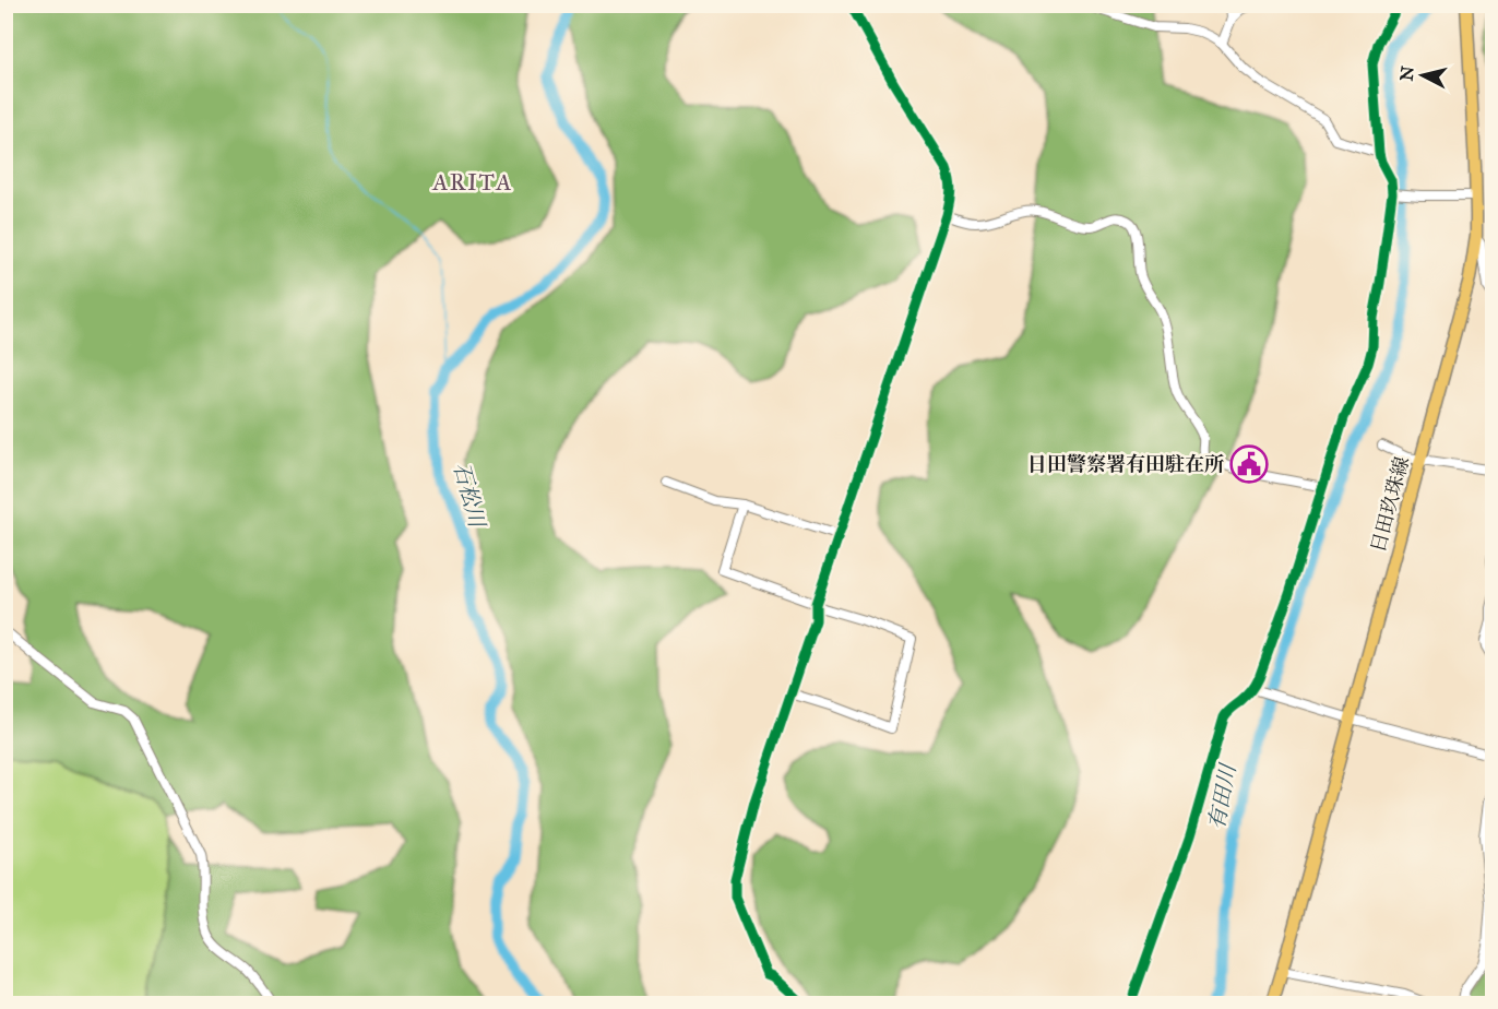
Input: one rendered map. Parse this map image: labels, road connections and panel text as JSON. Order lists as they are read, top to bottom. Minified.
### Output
{"streets":{"main road":["日田玖珠線"]},"districts":["ARITA"],"water":["石松川","有田川"],"places":{"public building":["日田警察署有田駐在所"]},"north":"left"}
